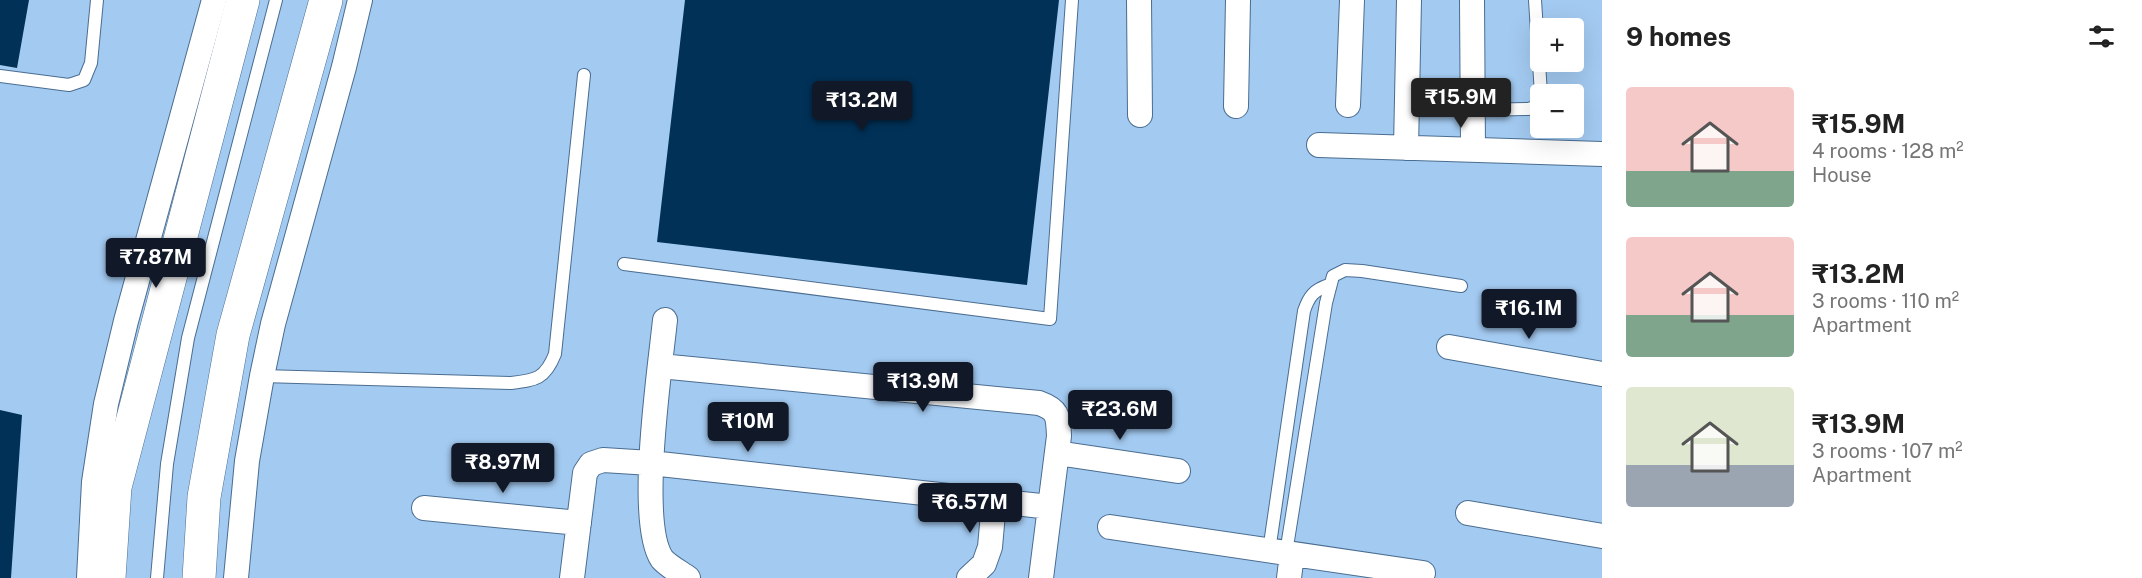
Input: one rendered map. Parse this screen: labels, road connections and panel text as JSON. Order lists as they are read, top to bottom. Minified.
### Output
{"page":{"heading":"9 homes","map_buttons":["+","−"],"list":[{"name":"₹15.9M","note":"4 rooms · 128 m² · House"},{"name":"₹13.2M","note":"3 rooms · 110 m² · Apartment"},{"name":"₹13.9M","note":"3 rooms · 107 m² · Apartment"}],"price":["₹15.9M","₹13.2M","₹7.87M","₹16.1M","₹13.9M","₹23.6M","₹10M","₹8.97M","₹6.57M"]}}
